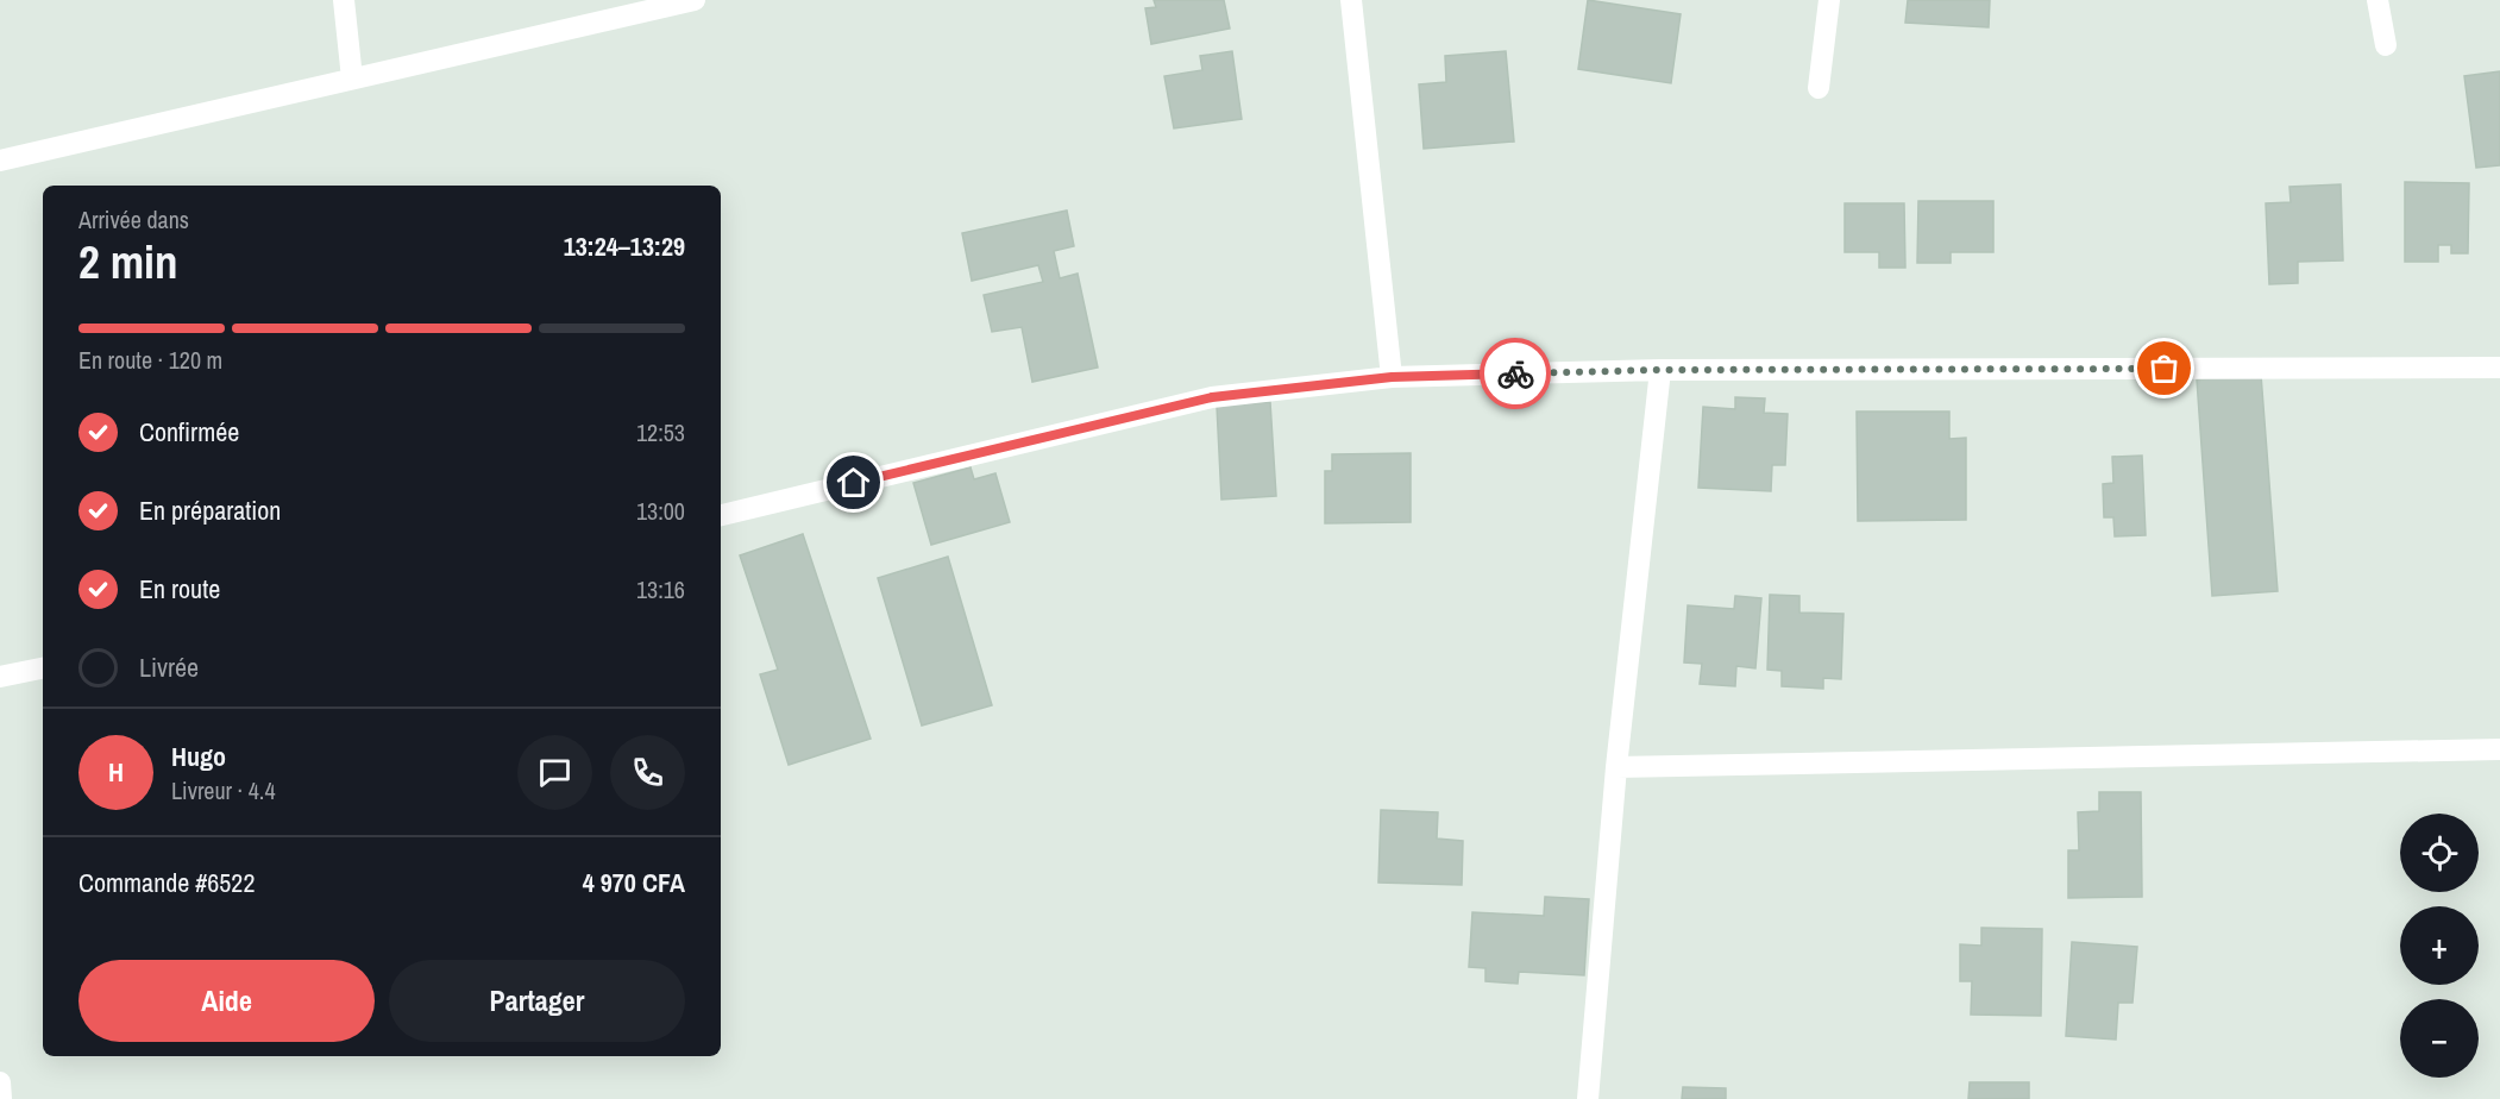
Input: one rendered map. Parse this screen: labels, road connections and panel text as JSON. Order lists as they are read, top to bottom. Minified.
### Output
{"page":{"heading":["2 min","Arrivée dans","13:24–13:29"],"panel":["Hugo","Livreur · 4.4","Commande #6522","4 970 CFA"],"bar":"En route · 120 m","list":[["Confirmée","12:53"],["En préparation","13:00"],["En route","13:16"],"Livrée"],"round":"H","map_buttons":["+","−"],"buttons":["Aide","Partager"]}}
